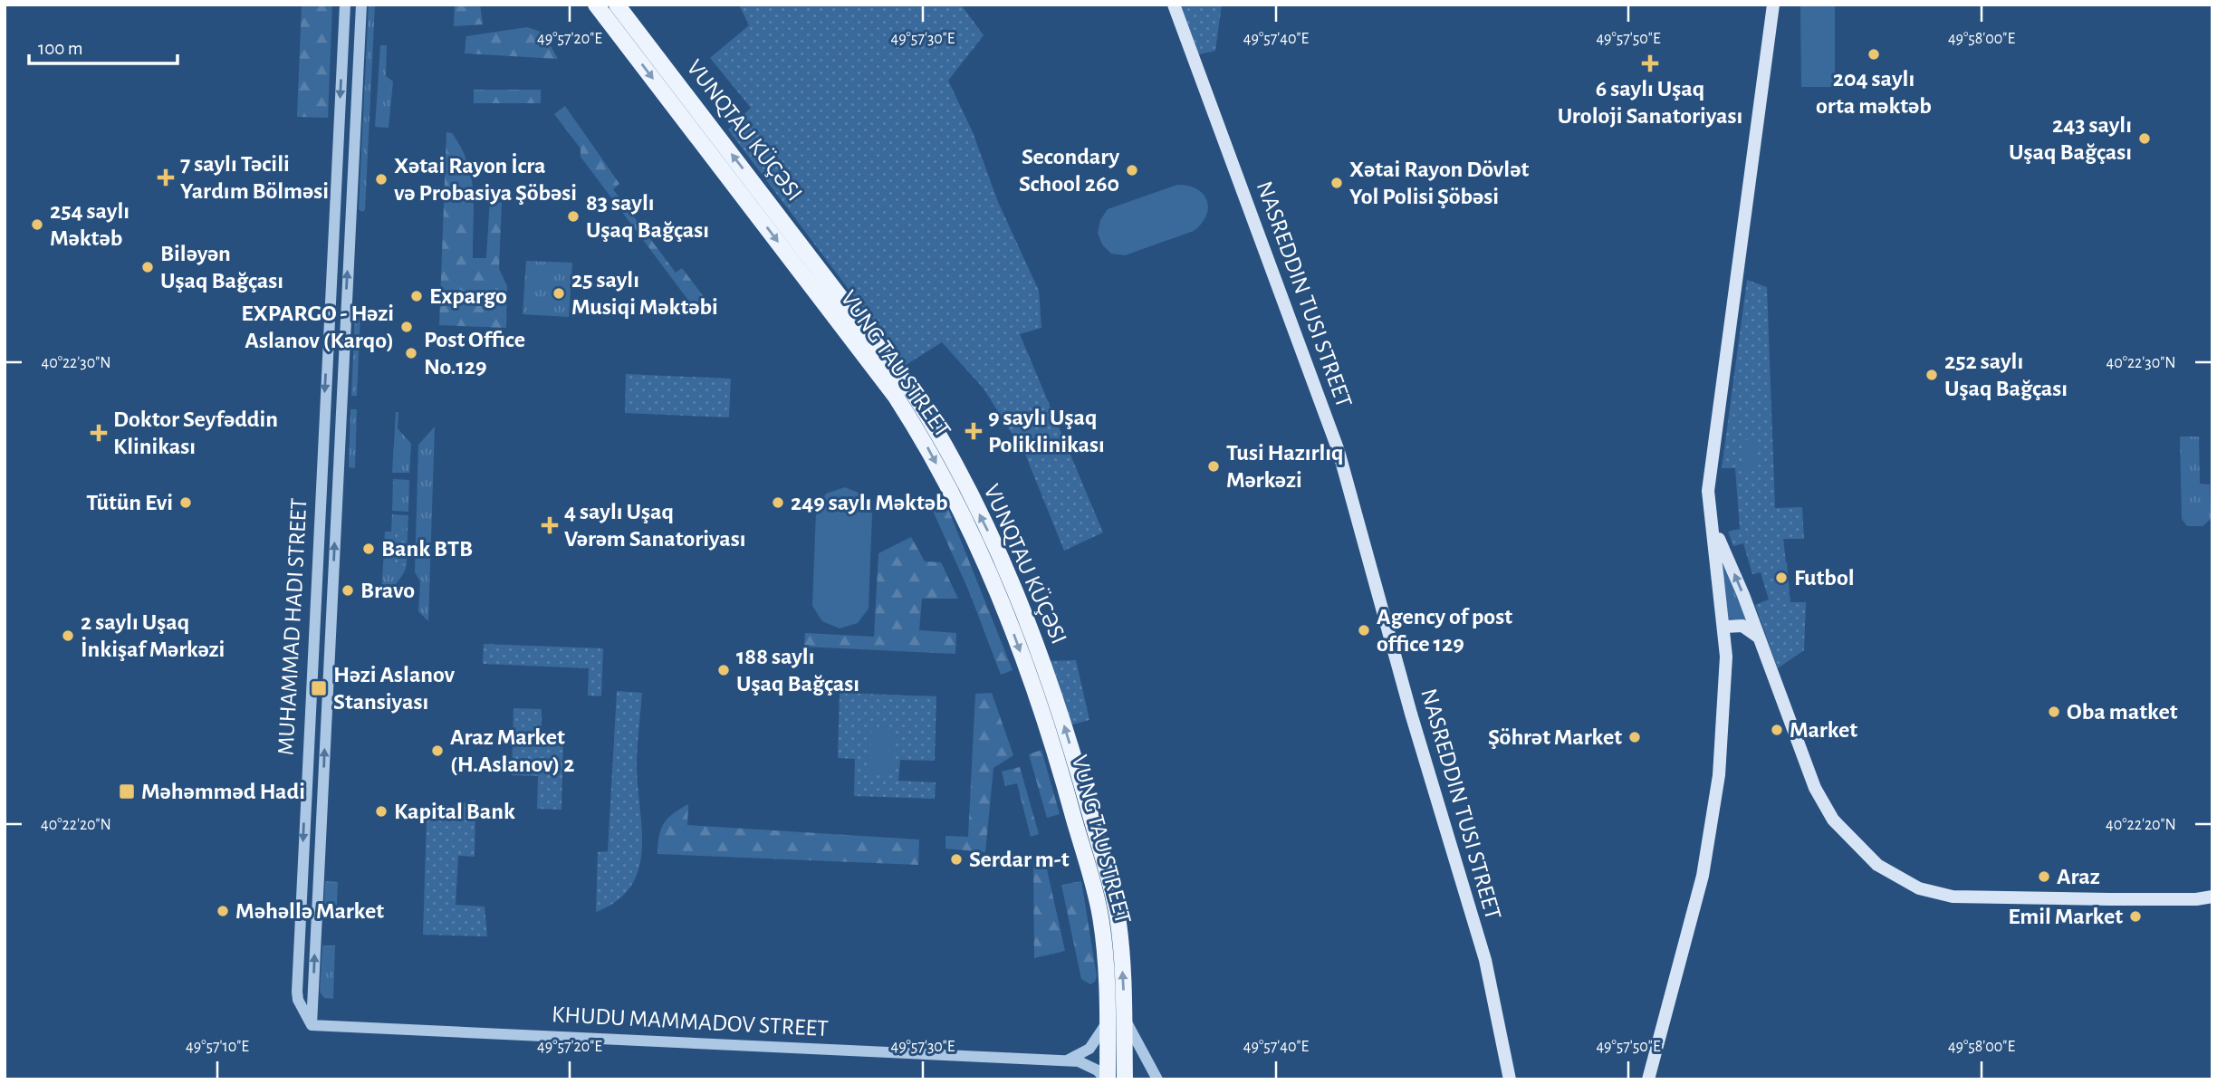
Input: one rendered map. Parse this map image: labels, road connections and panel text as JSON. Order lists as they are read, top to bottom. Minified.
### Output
{"streets":{"main road":["VUNQTAU KÜÇƏSI","NASREDDIN TUSI STREET","VUNG TAU STREET"],"street":["MUHAMMAD HADI STREET","KHUDU MAMMADOV STREET"]},"crossings":[["MUHAMMAD HADI STREET","KHUDU MAMMADOV STREET"]],"one_way":["VUNQTAU KÜÇƏSI","VUNG TAU STREET"],"places":{"other":["204 saylı orta məktəb","243 saylı Uşaq Bağçası","Secondary School 260","Xətai Rayon İcra və Probasiya Şöbəsi","Xətai Rayon Dövlət Yol Polisi Şöbəsi","83 saylı Uşaq Bağçası","254 saylı Məktəb","Biləyən Uşaq Bağçası","25 saylı Musiqi Məktəbi","Expargo","EXPARGO - Həzi Aslanov (Karqo)","Post Office No.129","252 saylı Uşaq Bağçası","Tusi Hazırlıq Mərkəzi","Tütün Evi","249 saylı Məktəb","Bank BTB","Futbol","Bravo","Agency of post office 129","2 saylı Uşaq İnkişaf Mərkəzi","188 saylı Uşaq Bağçası","Oba matket","Market","Şöhrət Market","Araz Market (H.Aslanov) 2","Kapital Bank","Serdar m-t","Araz","Mәhәllә Market","Emil Market"],"health":["6 saylı Uşaq Uroloji Sanatoriyası","7 saylı Təcili Yardım Bölməsi","9 saylı Uşaq Poliklinikası","Doktor Seyfәddin Klinikası","4 saylı Uşaq Vərəm Sanatoriyası"],"transit":["Həzi Aslanov Stansiyası","Məhəmməd Hadi"]},"scale_bar":"100 m","coordinates":["49°57'20\"E","49°57'30\"E","49°57'40\"E","49°57'50\"E","49°58'00\"E","40°22'30\"N","40°22'20\"N","49°57'10\"E"]}
